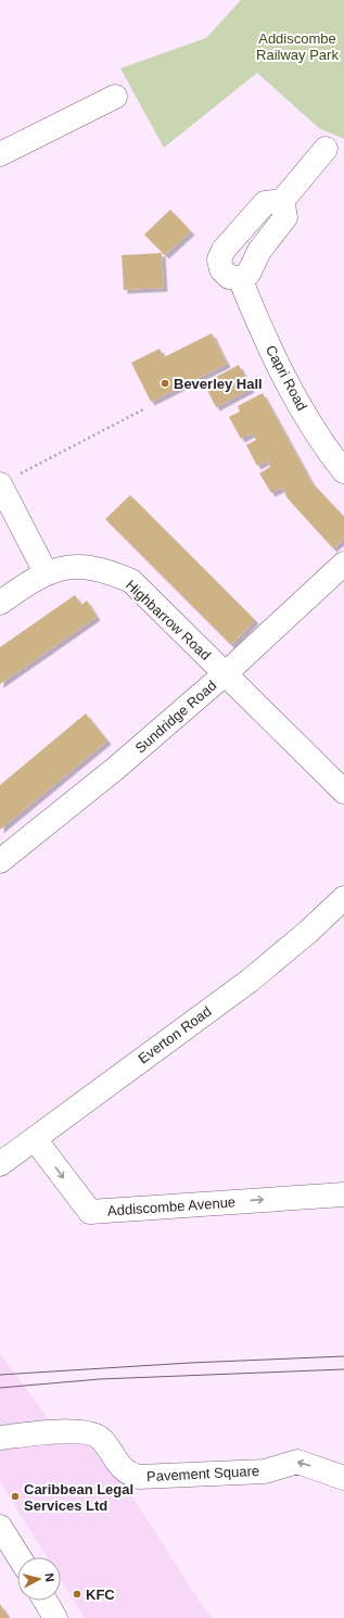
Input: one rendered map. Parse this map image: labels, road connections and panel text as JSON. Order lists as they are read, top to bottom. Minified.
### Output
{"streets":{"street":["Capri Road","Highbarrow Road","Sundridge Road","Everton Road","Addiscombe Avenue","Pavement Square"]},"crossings":[["Highbarrow Road","Sundridge Road"],["Everton Road","Addiscombe Avenue"]],"one_way":["Addiscombe Avenue","Pavement Square"],"parks":["Addiscombe Railway Park"],"places":["Beverley Hall","Caribbean Legal Services Ltd","KFC"],"north":"right"}
